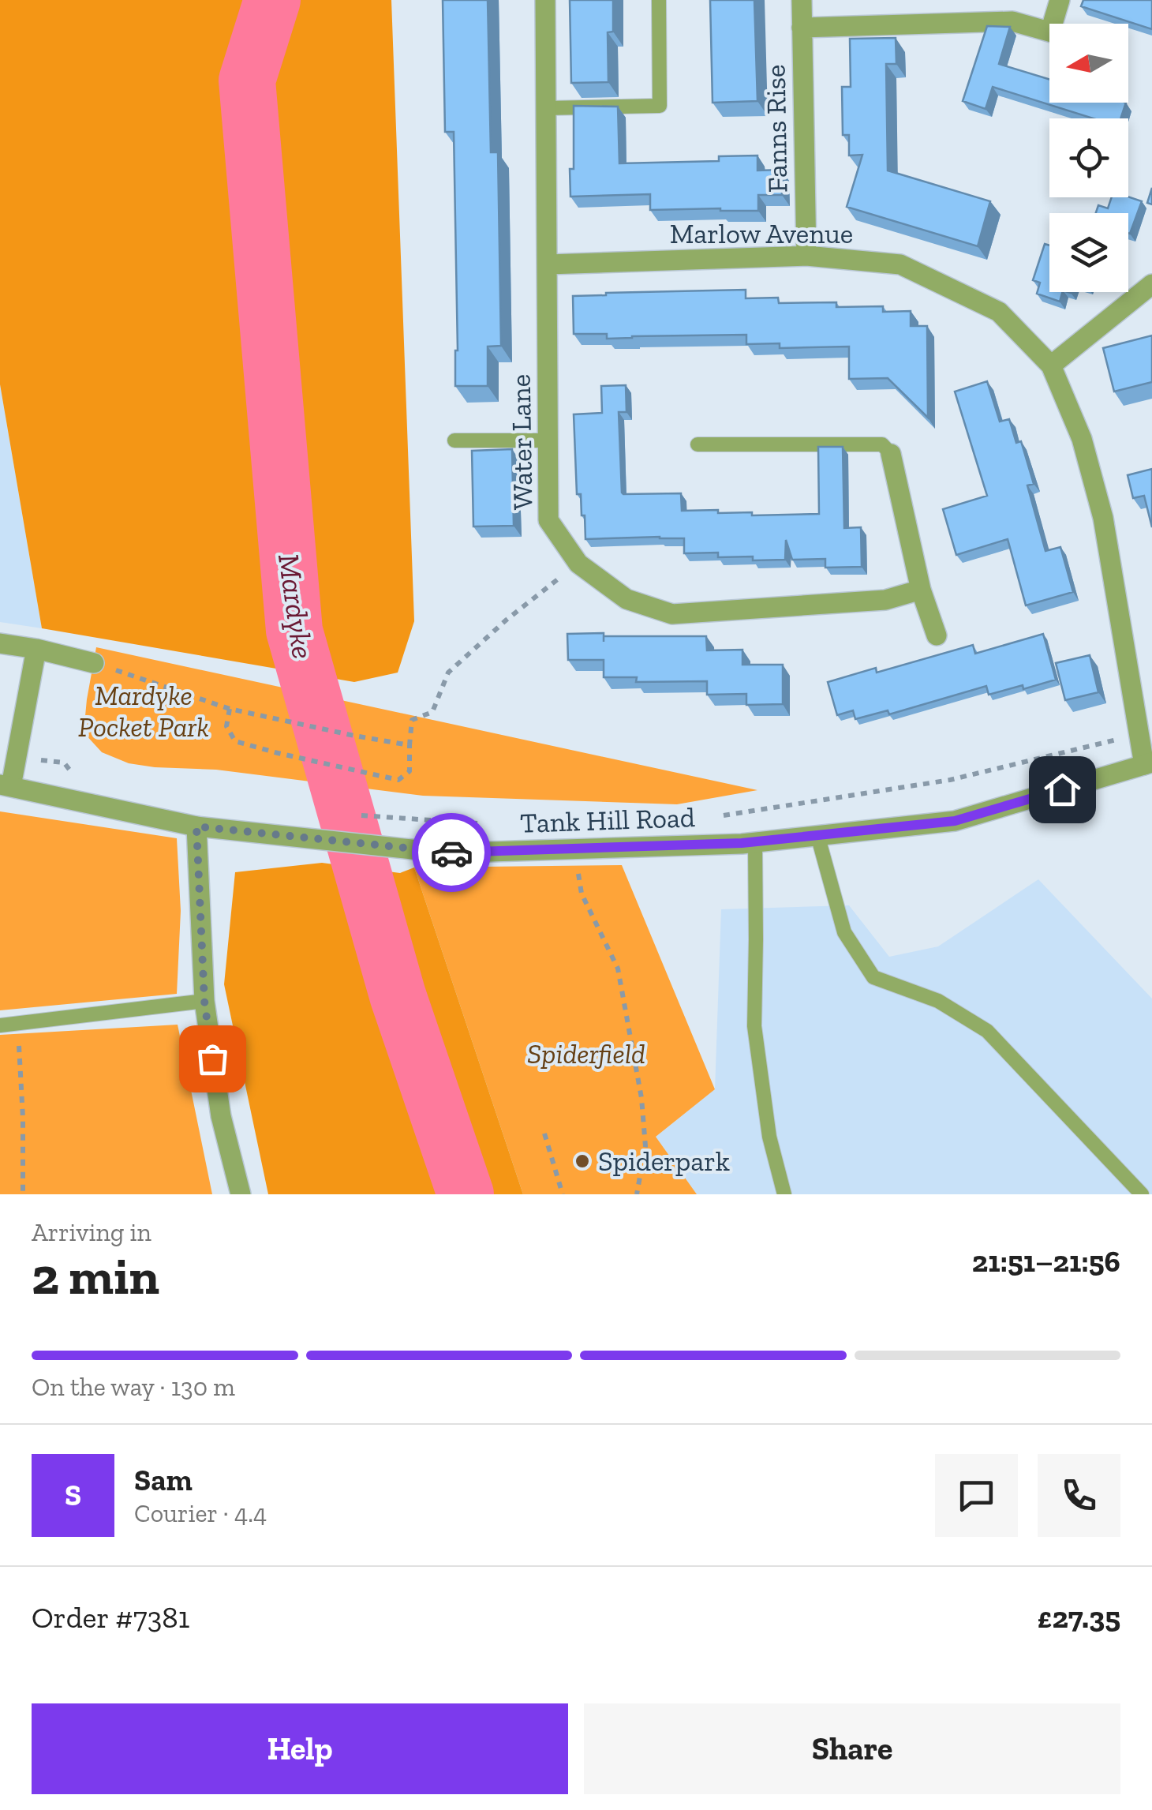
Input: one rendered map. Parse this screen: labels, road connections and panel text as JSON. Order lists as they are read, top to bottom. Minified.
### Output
{"streets":{"street":["Fanns Rise","Marlow Avenue","Water Lane","Tank Hill Road"]},"crossings":[["Fanns Rise","Marlow Avenue"],["Marlow Avenue","Water Lane"],["Marlow Avenue","Tank Hill Road"]],"water":["Mardyke"],"parks":["Mardyke Pocket Park","Spiderfield"],"places":["Spiderpark"],"north":"left","page":{"heading":["2 min","Arriving in","21:51–21:56"],"panel":["Sam","Courier · 4.4","Order #7381","£27.35"],"bar":"On the way · 130 m","round":"S","buttons":["Help","Share"]}}
